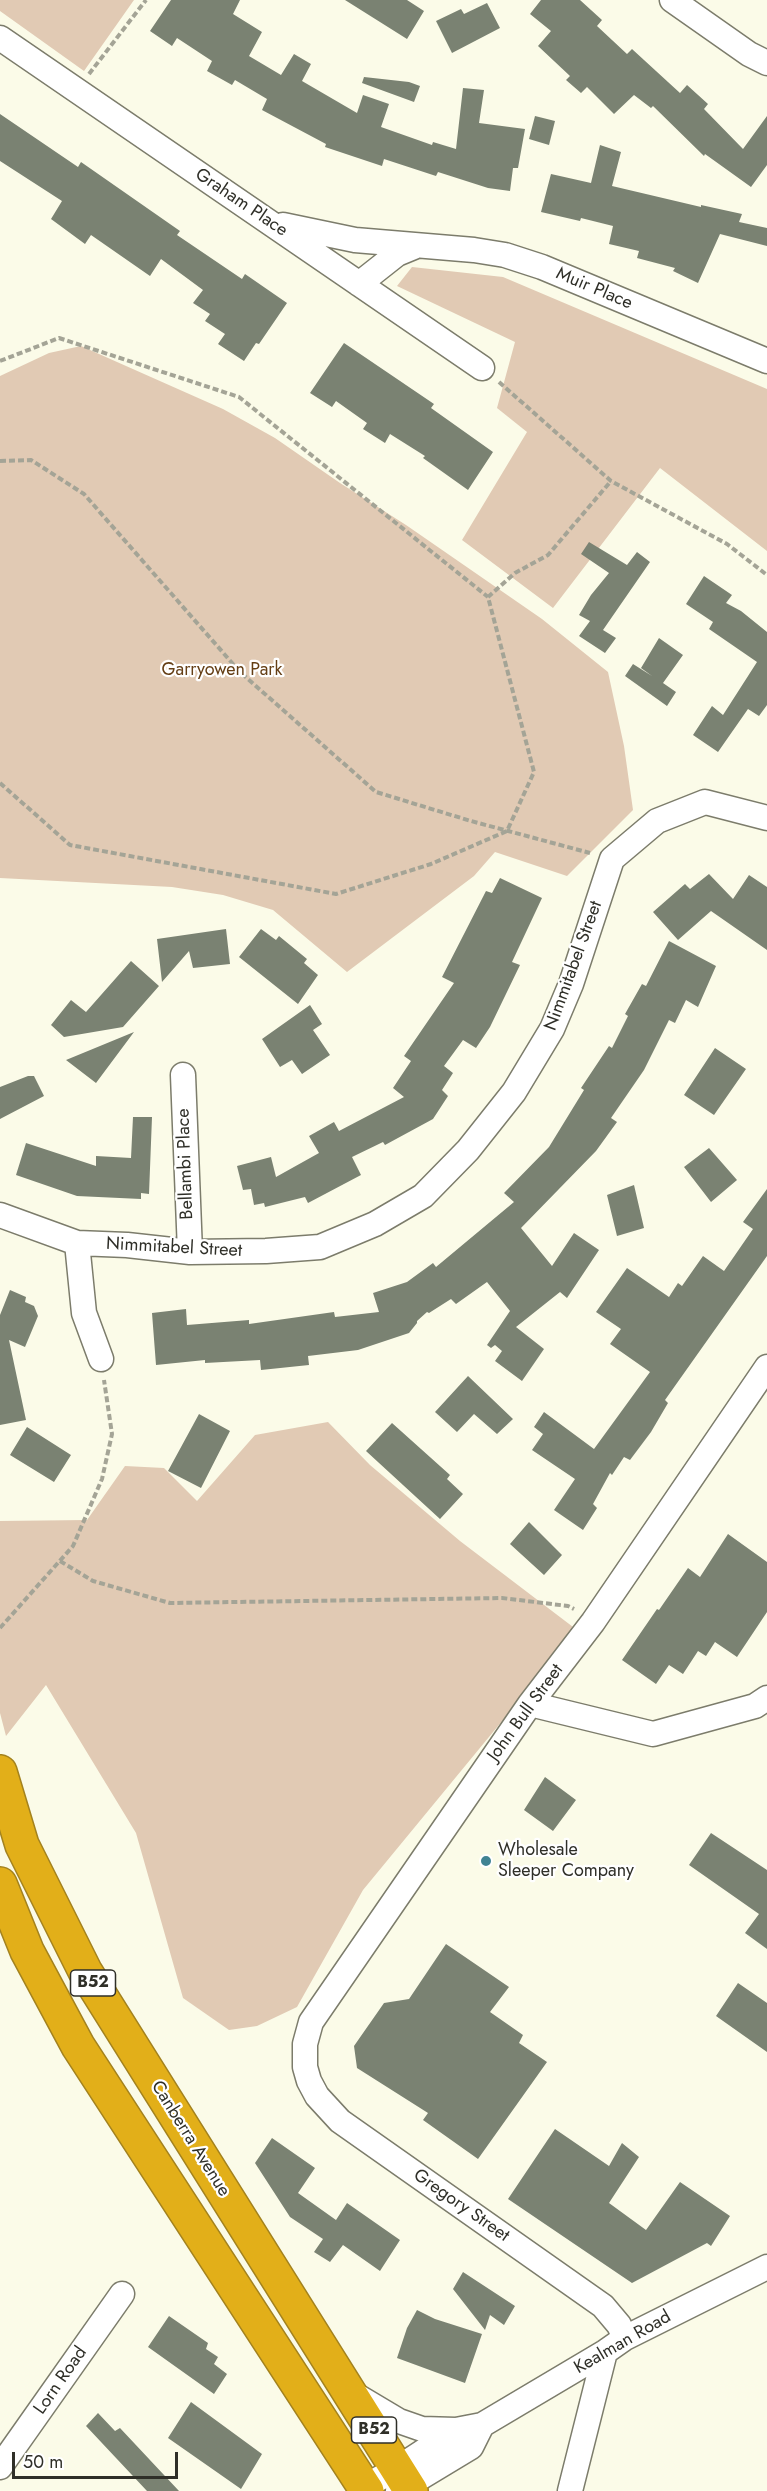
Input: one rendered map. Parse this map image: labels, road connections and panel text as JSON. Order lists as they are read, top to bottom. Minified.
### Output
{"streets":{"highway":["B52","Canberra Avenue"],"street":["Graham Place","Muir Place","Nimmitabel Street","Bellambi Place","John Bull Street","Gregory Street","Kealman Road","Lorn Road"]},"crossings":[["Graham Place","Muir Place"],["Nimmitabel Street","Bellambi Place"],["John Bull Street","Gregory Street"],["B52","Kealman Road"],["Canberra Avenue","Kealman Road"],["Gregory Street","Kealman Road"]],"parks":["Garryowen Park"],"places":["Wholesale Sleeper Company"],"scale_bar":"50 m"}
